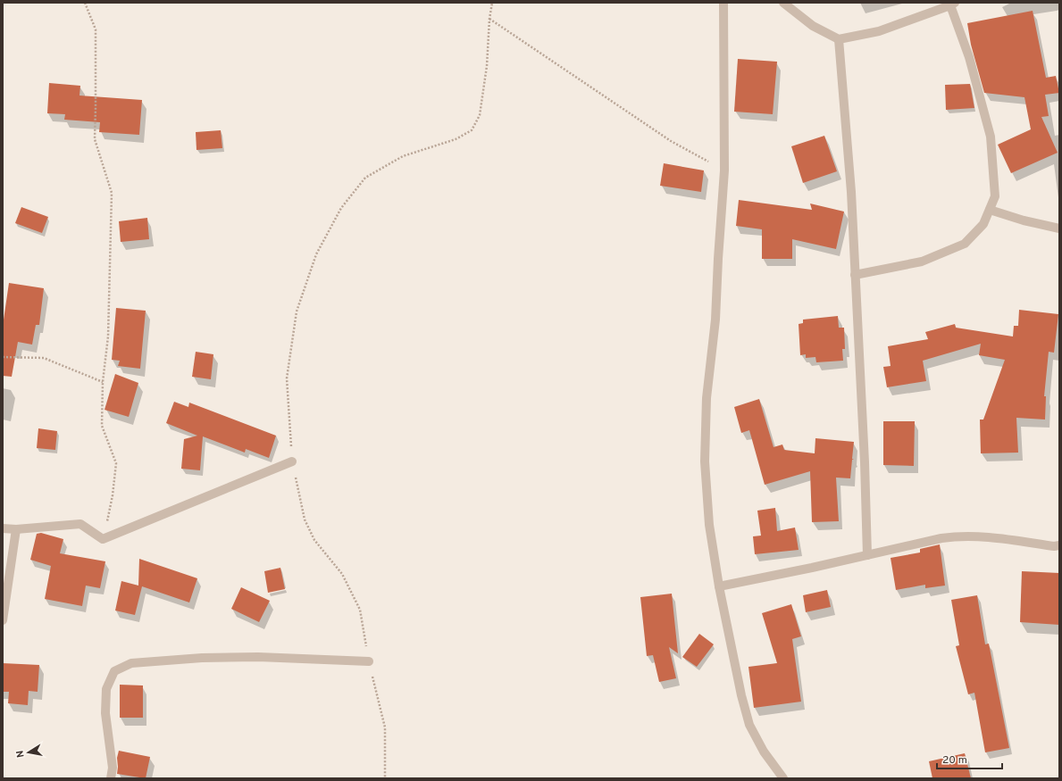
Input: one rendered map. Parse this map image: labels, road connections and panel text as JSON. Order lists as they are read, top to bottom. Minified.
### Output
{"scale_bar":"20 m","north":"left"}
